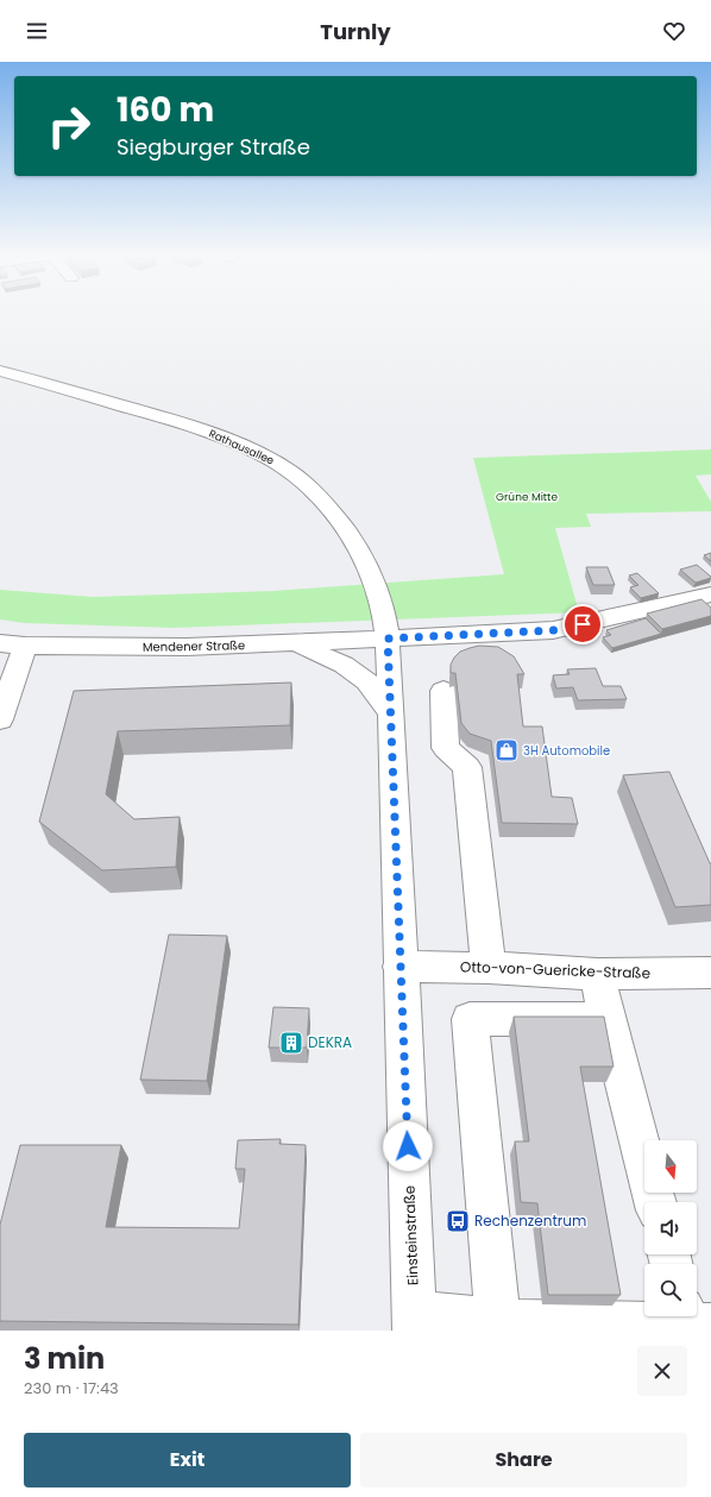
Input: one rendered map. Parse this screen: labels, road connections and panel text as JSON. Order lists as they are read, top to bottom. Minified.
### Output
{"streets":{"street":["Rathausallee","Mendener Straße","Otto-von-Guericke-Straße","Einsteinstraße"]},"crossings":[["Rathausallee","Mendener Straße"],["Rathausallee","Einsteinstraße"],["Mendener Straße","Einsteinstraße"],["Otto-von-Guericke-Straße","Einsteinstraße"]],"parks":["Grüne Mitte"],"places":{"shop":["3H Automobile"],"building":["DEKRA"],"bus stop":["Rechenzentrum"]},"north":"bottom","page":{"header":"Turnly","turn":["160 m","Siegburger Straße"],"heading":["3 min","230 m · 17:43"],"buttons":["Exit","Share"]}}
